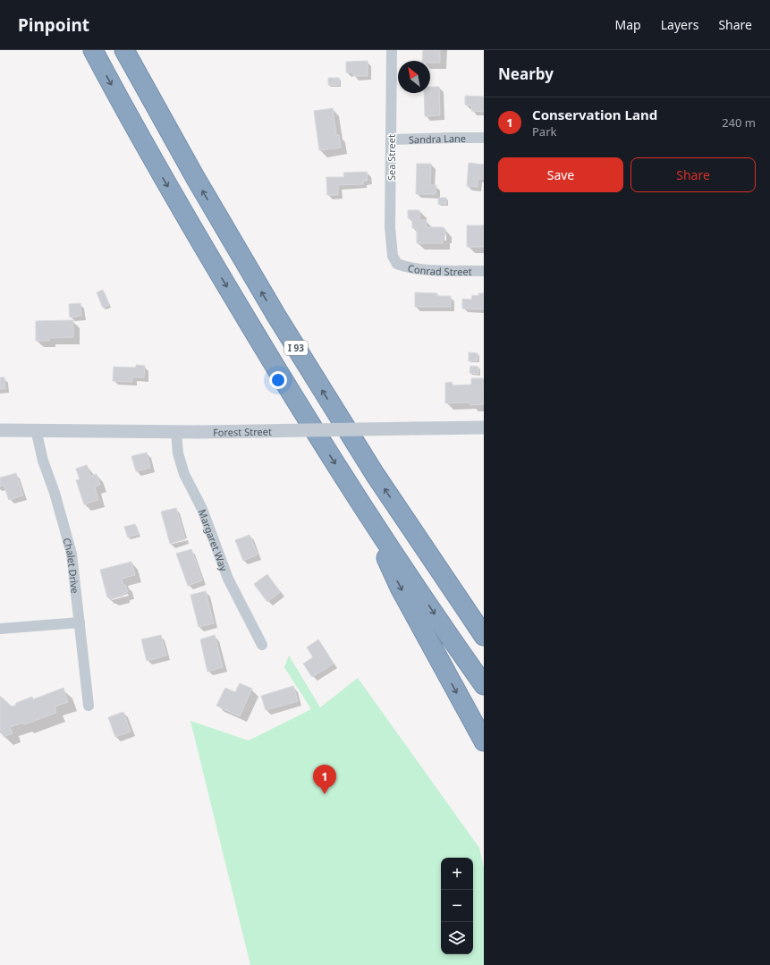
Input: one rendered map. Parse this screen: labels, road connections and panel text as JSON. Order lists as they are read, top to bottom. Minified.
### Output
{"streets":{"highway":["I 93"],"street":["Sandra Lane","Sea Street","Conrad Street","Forest Street","Margaret Way","Chalet Drive"]},"crossings":[["Sandra Lane","Sea Street"],["Sea Street","Conrad Street"],["Forest Street","Margaret Way"],["Forest Street","Chalet Drive"]],"north":"top left","page":{"header":"Pinpoint","nav":["Map","Layers","Share"],"heading":"Nearby","list":[{"mark":"1","name":"Conservation Land","note":"Park","value":"240 m"}],"buttons":["Save","Share"],"pins":"1","map_buttons":["+","−"]}}
